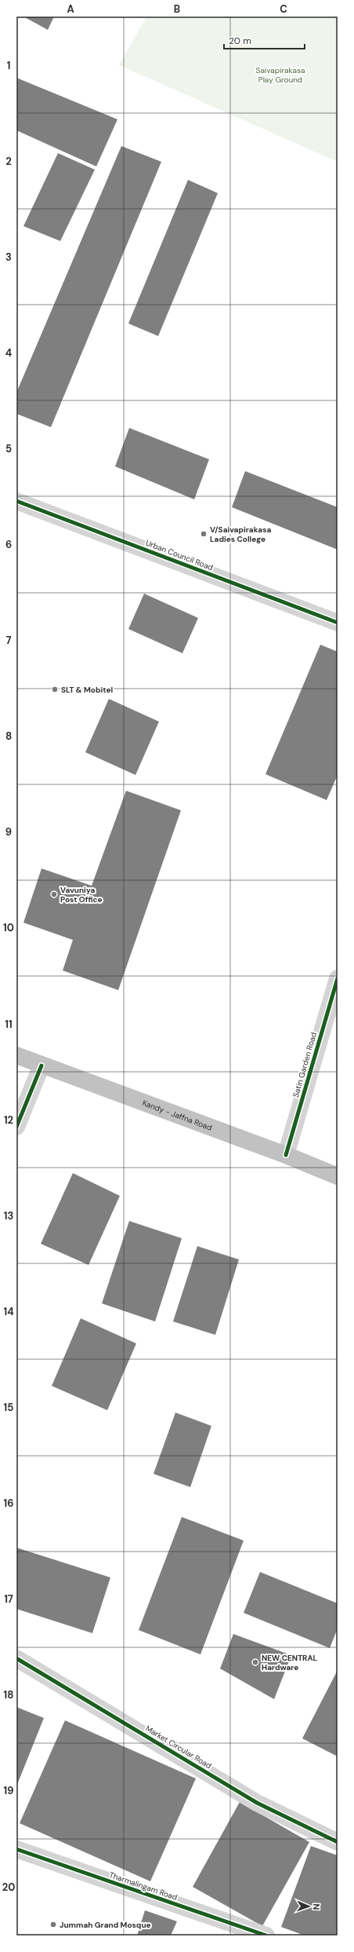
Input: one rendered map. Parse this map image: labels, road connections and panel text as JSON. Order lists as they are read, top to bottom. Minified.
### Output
{"streets":{"highway":["Kandy - Jaffna Road"],"street":["Urban Council Road","Satin Garden Road","Market Circular Road","Tharmalingam Road"]},"crossings":[["Satin Garden Road","Kandy - Jaffna Road"]],"parks":["Saivapirakasa Play Ground"],"places":["V/Saivapirakasa Ladies College","SLT & Mobitel","Vavuniya Post Office","NEW CENTRAL Hardware","Jummah Grand Mosque"],"scale_bar":"20 m","north":"right","grid":{"columns":["A","B","C"],"rows":["1","2","3","4","5","6","7","8","9","10","11","12","13","14","15","16","17","18","19","20"]}}
